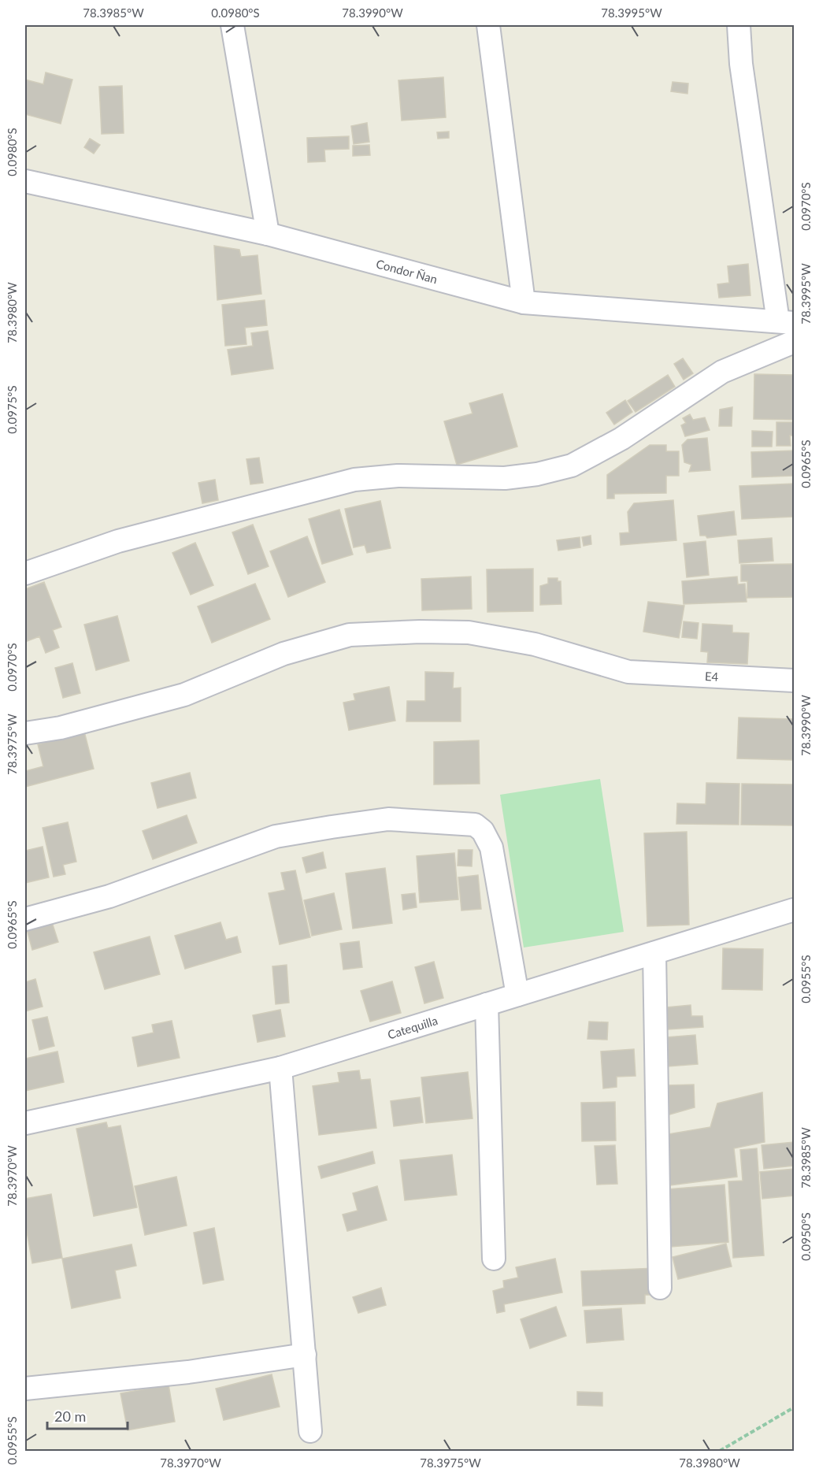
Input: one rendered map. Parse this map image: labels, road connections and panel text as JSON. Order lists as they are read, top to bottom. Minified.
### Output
{"streets":{"street":["Condor Ñan","E4","Catequilla"]},"scale_bar":"20 m","coordinates":["78.3985°W","0.0980°S","78.3990°W","78.3995°W","0.0970°S","78.3980°W","0.0975°S","0.0965°S","78.3975°W","0.0955°S","78.3970°W","0.0950°S"]}
